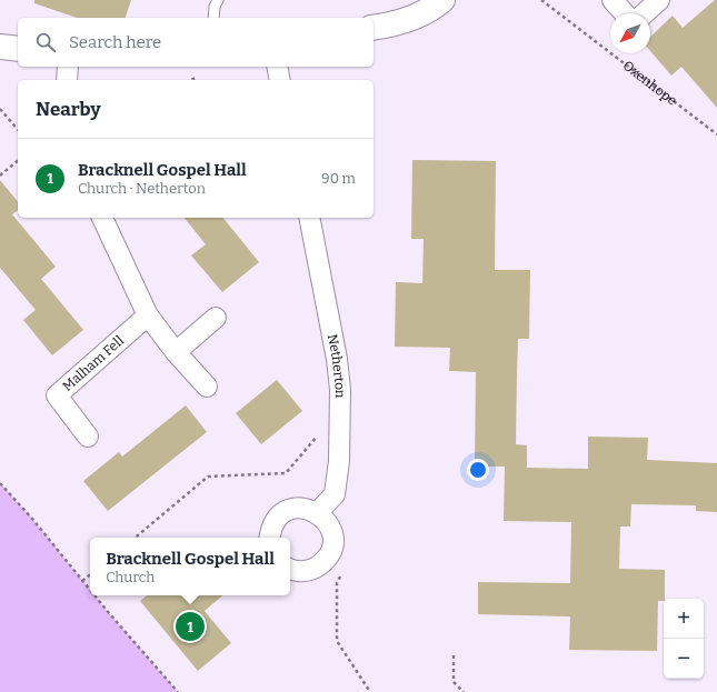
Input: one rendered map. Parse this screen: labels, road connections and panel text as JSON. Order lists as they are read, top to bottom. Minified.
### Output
{"streets":{"street":["Malham Fell","Netherton"],"path":["Oxenhope"]},"north":"bottom left","page":{"search":"Search here","heading":"Nearby","list":[{"mark":"1","name":"Bracknell Gospel Hall","note":"Church · Netherton","value":"90 m"}],"popup":["Bracknell Gospel Hall","Church"],"map_buttons":["+","−"],"pins":"1"}}
